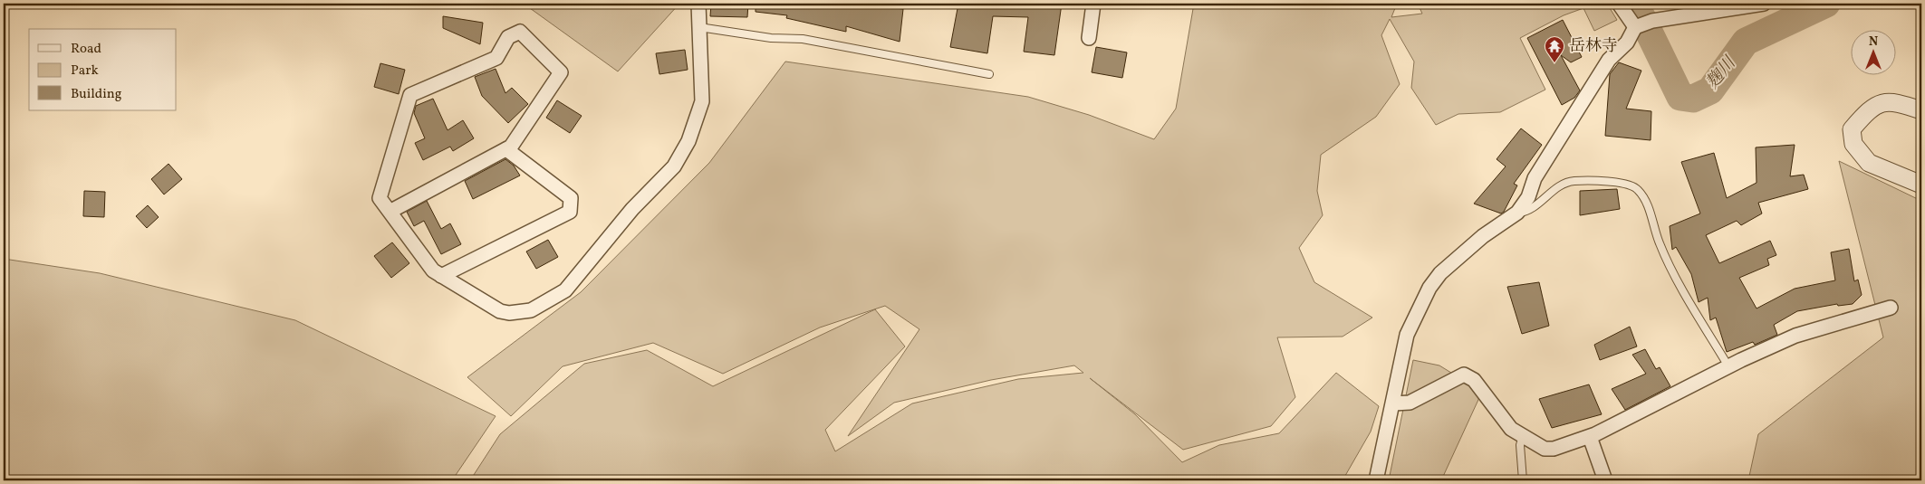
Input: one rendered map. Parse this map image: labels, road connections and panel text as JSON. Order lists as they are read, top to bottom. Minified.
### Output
{"water":["麹川"],"places":{"temple":["岳林寺"]},"legend":["Road","Park","Building"],"north":"top"}
